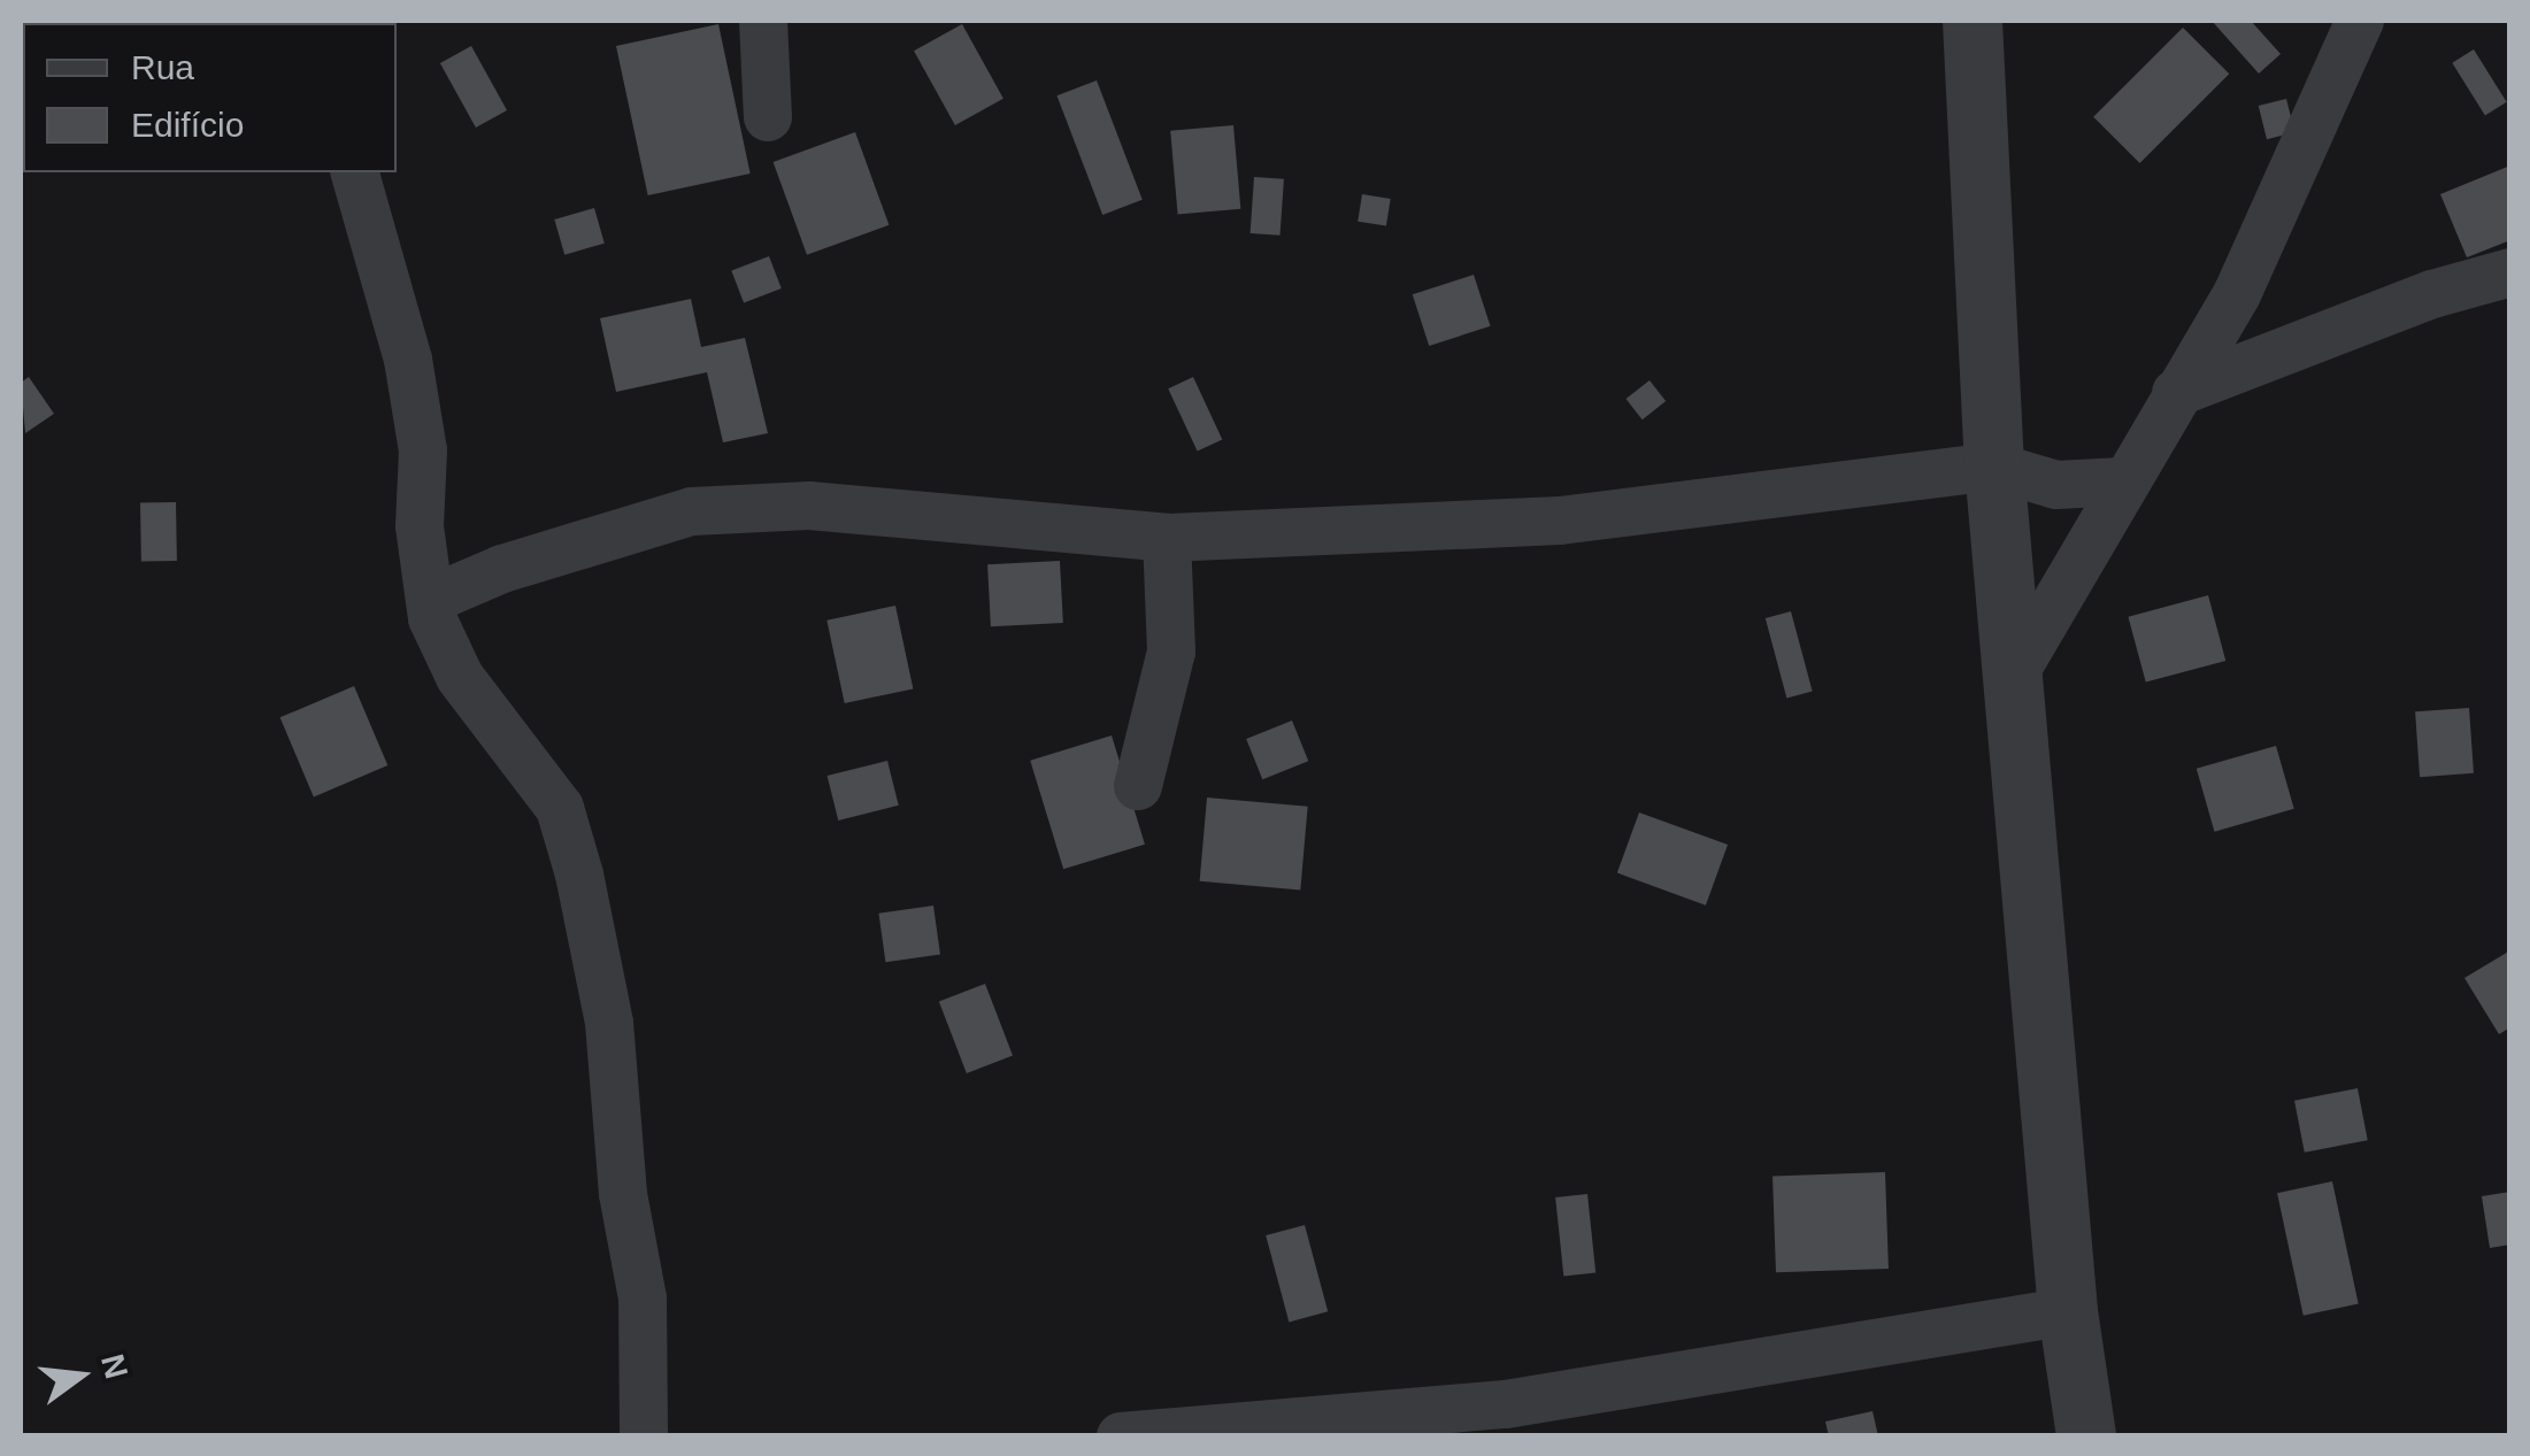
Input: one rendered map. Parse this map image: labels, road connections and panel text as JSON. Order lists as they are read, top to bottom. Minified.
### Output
{"legend":["Rua","Edifício"],"north":"right"}
